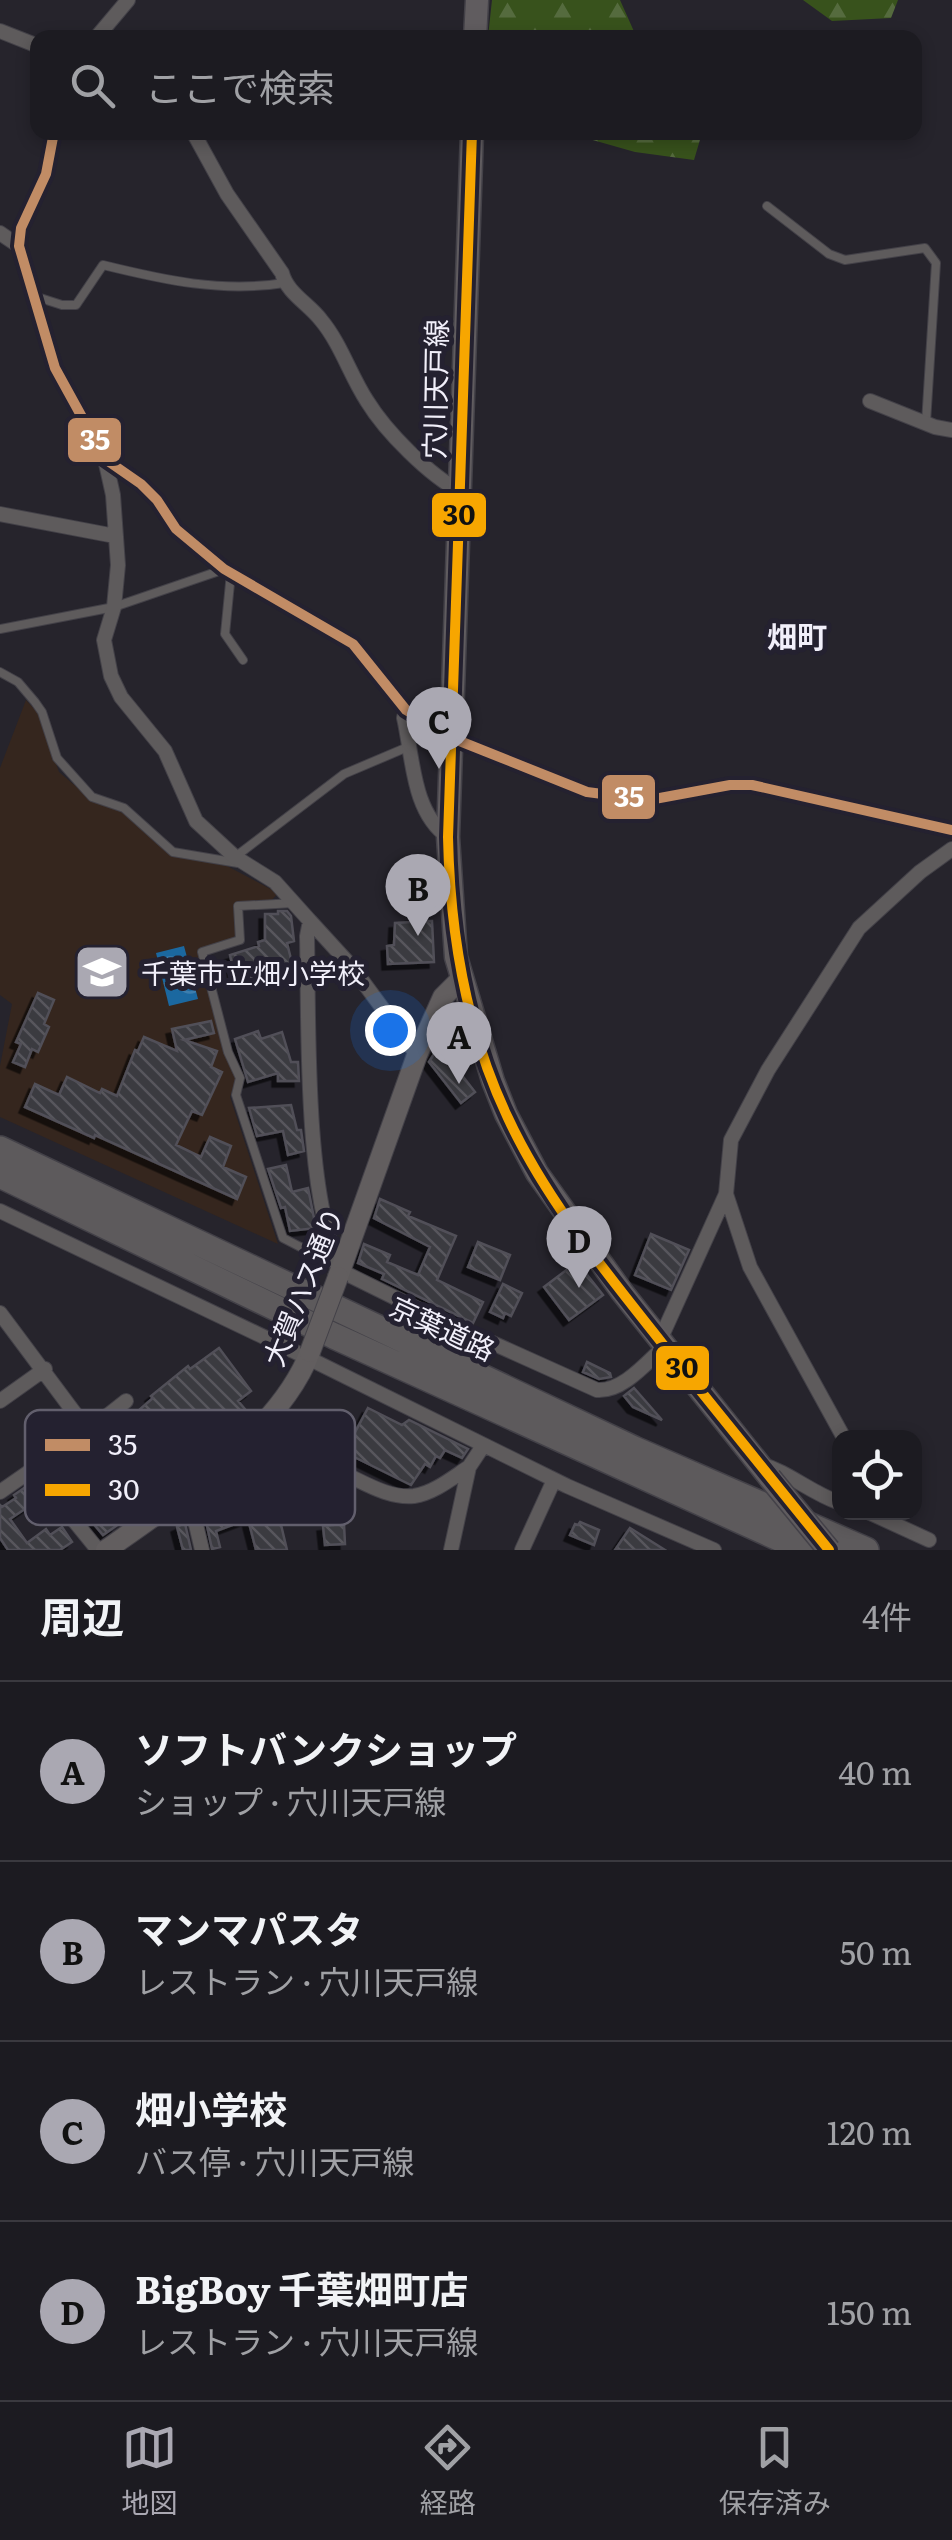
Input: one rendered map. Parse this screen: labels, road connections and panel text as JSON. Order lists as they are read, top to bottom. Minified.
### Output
{"streets":{"highway":["京葉道路"],"main road":["穴川天戸線"],"street":["大賀ハス通り"]},"crossings":[["穴川天戸線","大賀ハス通り"]],"districts":["畑町"],"places":{"school or university":["千葉市立畑小学校"]},"lines":["transit line 35","transit line 30"],"legend":["35","30"],"page":{"search":"ここで検索","pins":["C","B","A","D"],"heading":["周辺","4件"],"list":[{"mark":"A","name":"ソフトバンクショップ","note":"ショップ · 穴川天戸線","value":"40 m"},{"mark":"B","name":"マンマパスタ","note":"レストラン · 穴川天戸線","value":"50 m"},{"mark":"C","name":"畑小学校","note":"バス停 · 穴川天戸線","value":"120 m"},{"mark":"D","name":"BigBoy 千葉畑町店","note":"レストラン · 穴川天戸線","value":"150 m"}],"nav":["地図","経路","保存済み"]}}
